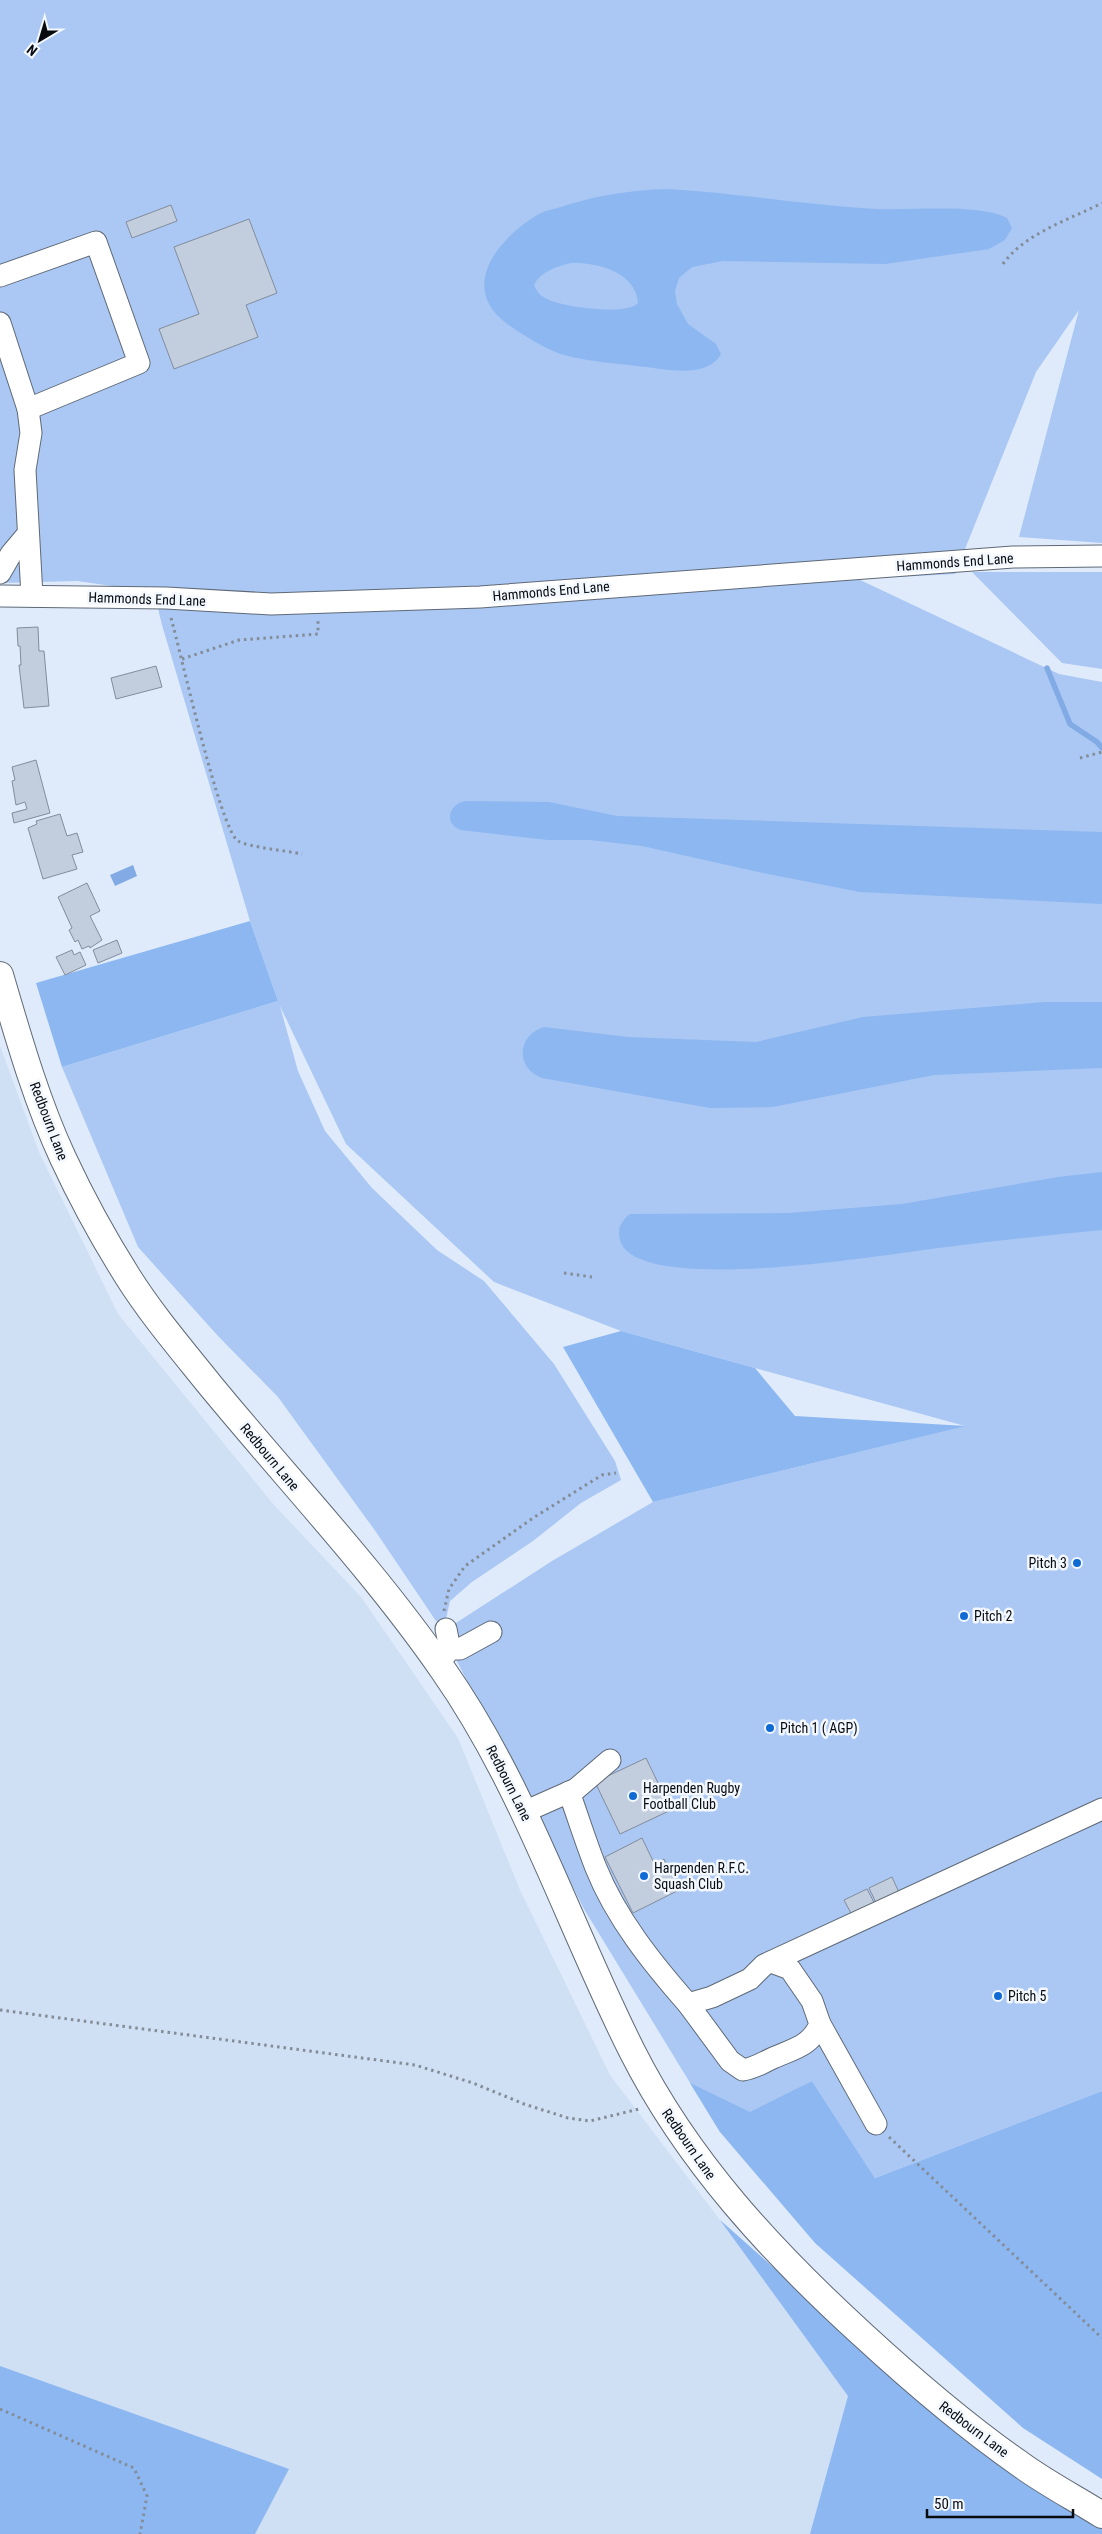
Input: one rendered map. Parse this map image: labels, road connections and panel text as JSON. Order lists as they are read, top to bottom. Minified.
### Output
{"streets":{"main road":["Redbourn Lane"],"street":["Hammonds End Lane"]},"places":["Pitch 3","Pitch 2","Pitch 1 ( AGP)","Harpenden Rugby Football Club","Harpenden R.F.C. Squash Club","Pitch 5"],"scale_bar":"50 m","north":"bottom left"}
